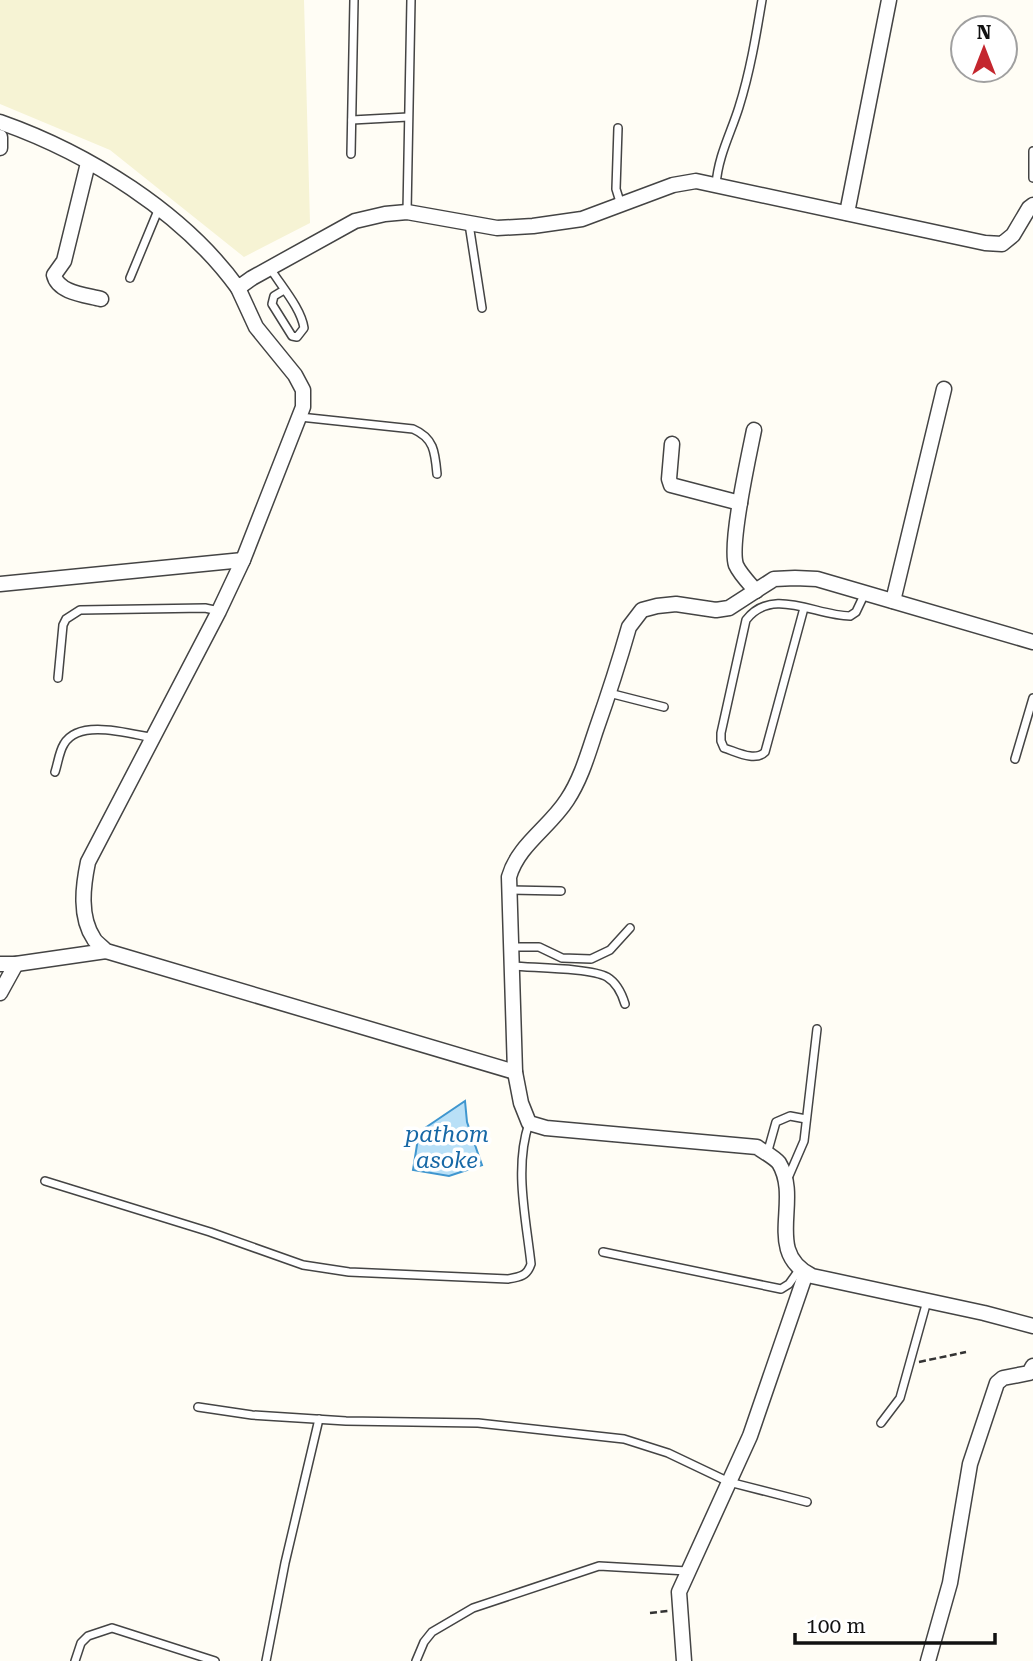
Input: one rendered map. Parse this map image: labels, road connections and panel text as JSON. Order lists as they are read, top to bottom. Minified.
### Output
{"water":["pathom asoke"],"scale_bar":"100 m","north":"top"}
